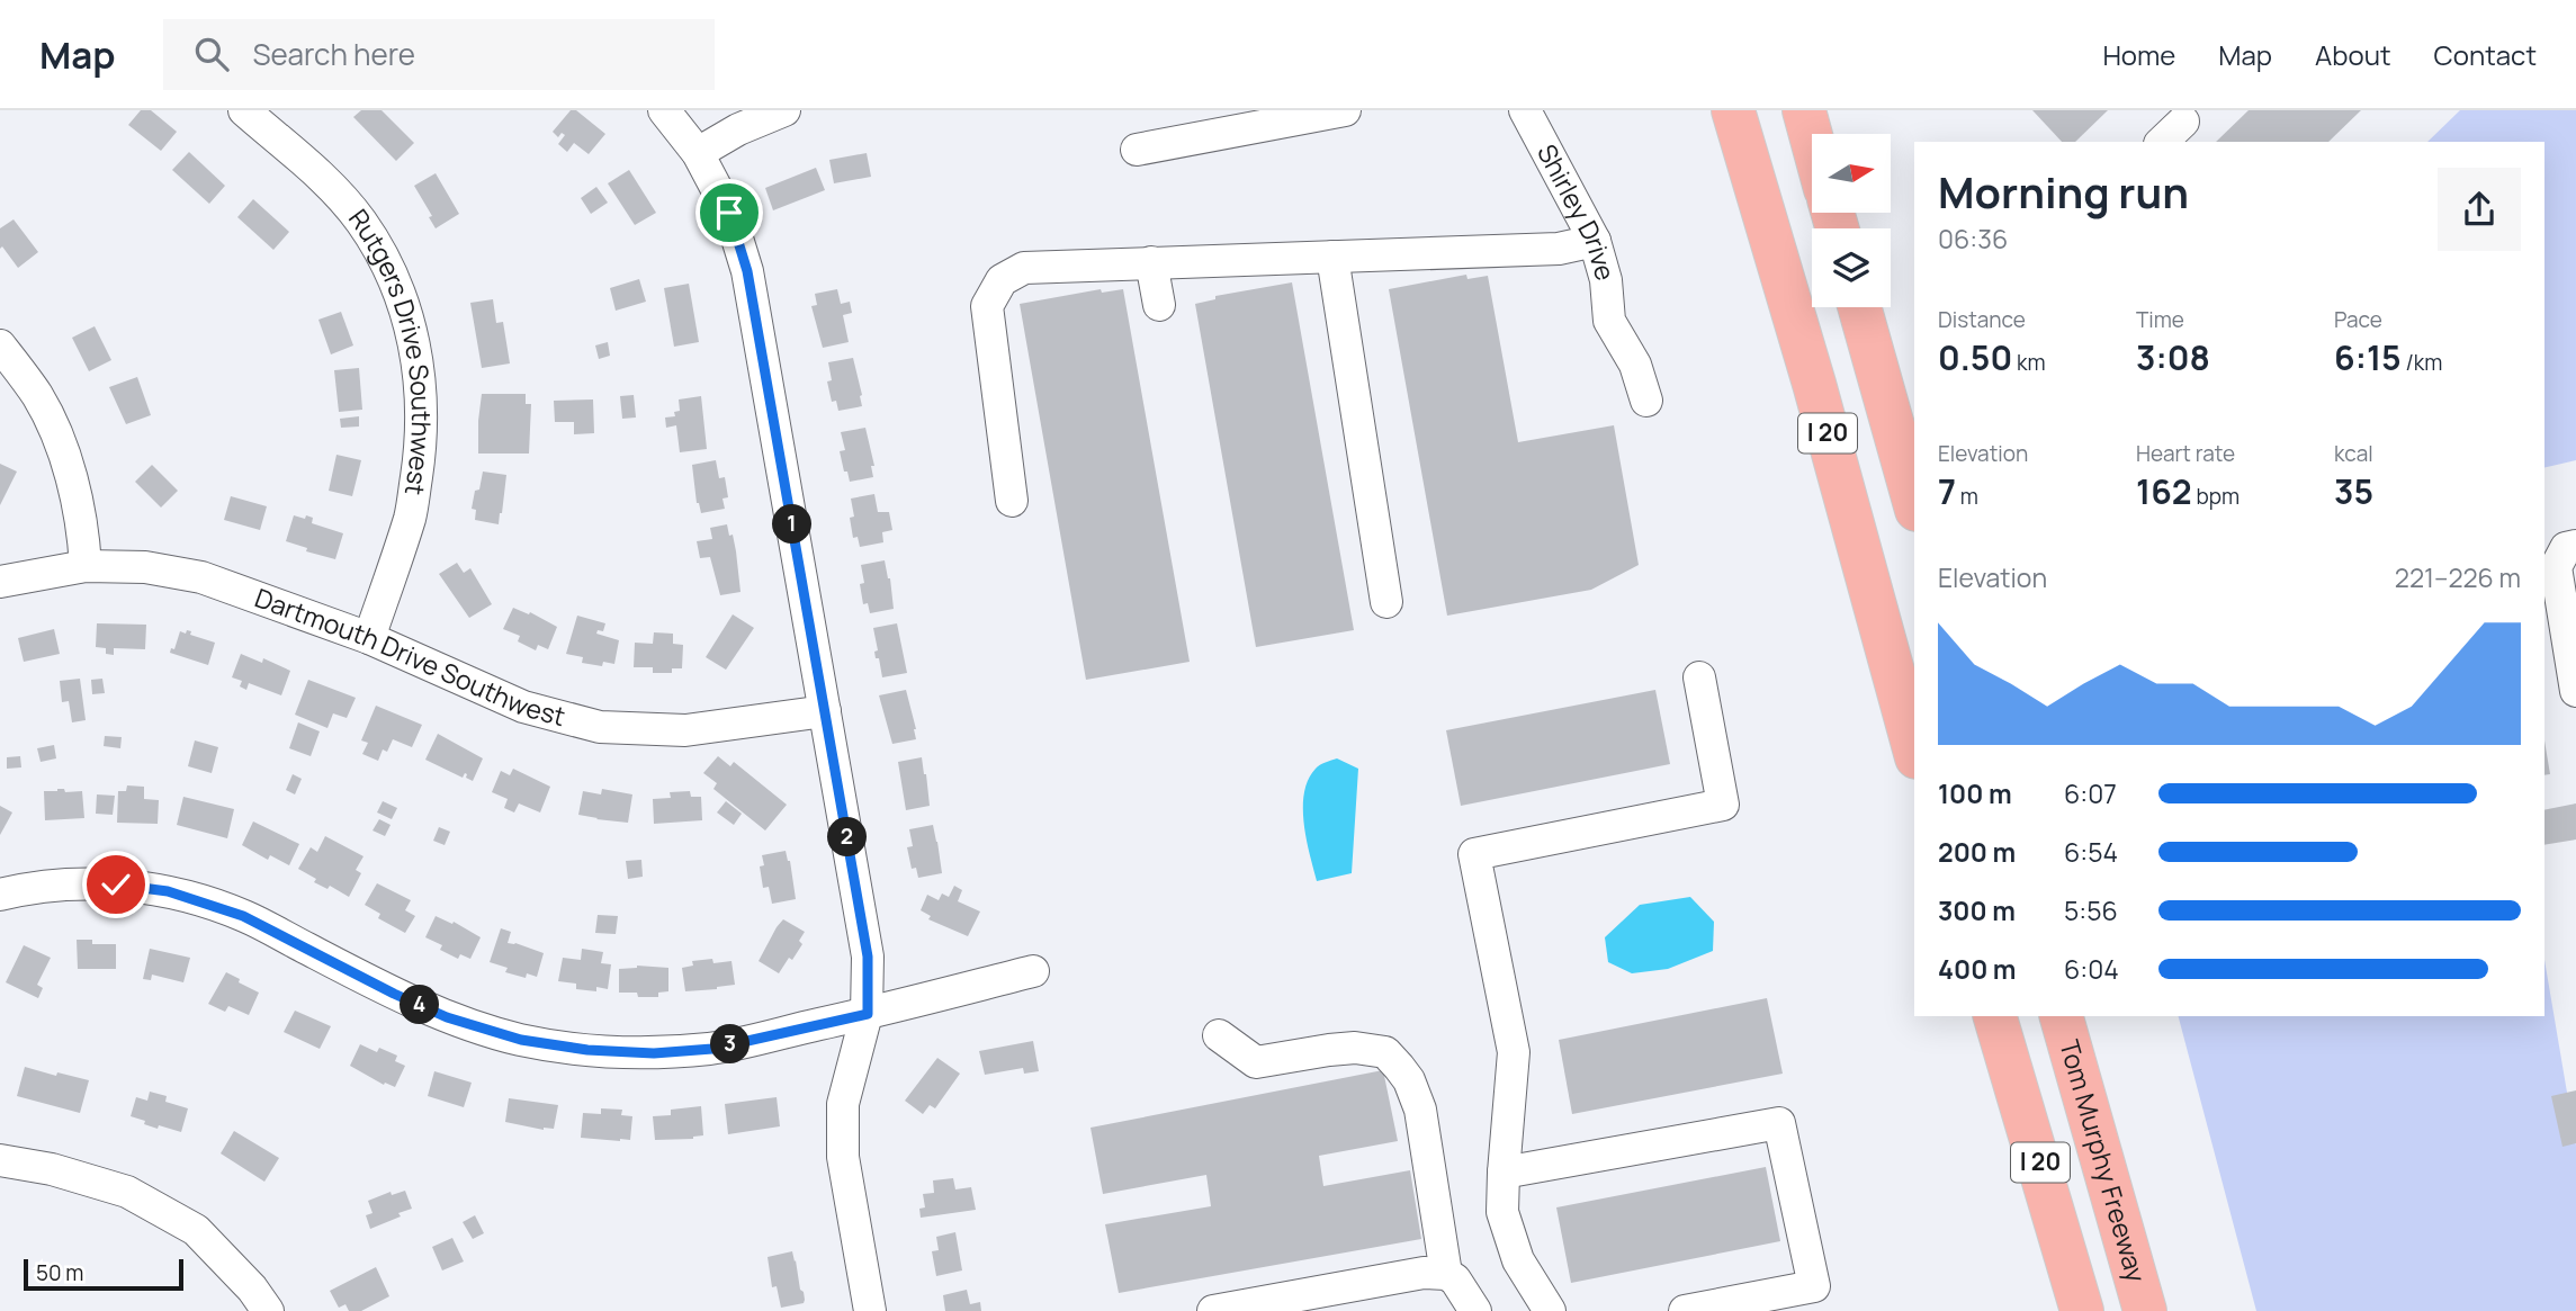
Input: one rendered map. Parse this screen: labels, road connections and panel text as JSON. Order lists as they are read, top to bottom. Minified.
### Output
{"streets":{"highway":["I 20","Tom Murphy Freeway"],"street":["Shirley Drive","Rutgers Drive Southwest","Dartmouth Drive Southwest"]},"crossings":[["Rutgers Drive Southwest","Dartmouth Drive Southwest"]],"scale_bar":"50 m","north":"right","page":{"header":"Map","search":"Search here","nav":["Home","Map","About","Contact"],"heading":["Morning run","06:36"],"stats":[["Distance","0.50 km"],["Time","3:08"],["Pace","6:15 /km"],["Elevation","7 m"],["Heart rate","162 bpm"],["kcal","35"]],"pins":["1","2","4","3"],"chart":["Elevation","221–226 m"],"list":[{"name":"100 m","note":"6:07"},{"name":"200 m","note":"6:54"},{"name":"300 m","note":"5:56"},{"name":"400 m","note":"6:04"}],"scale":"50 m"}}
